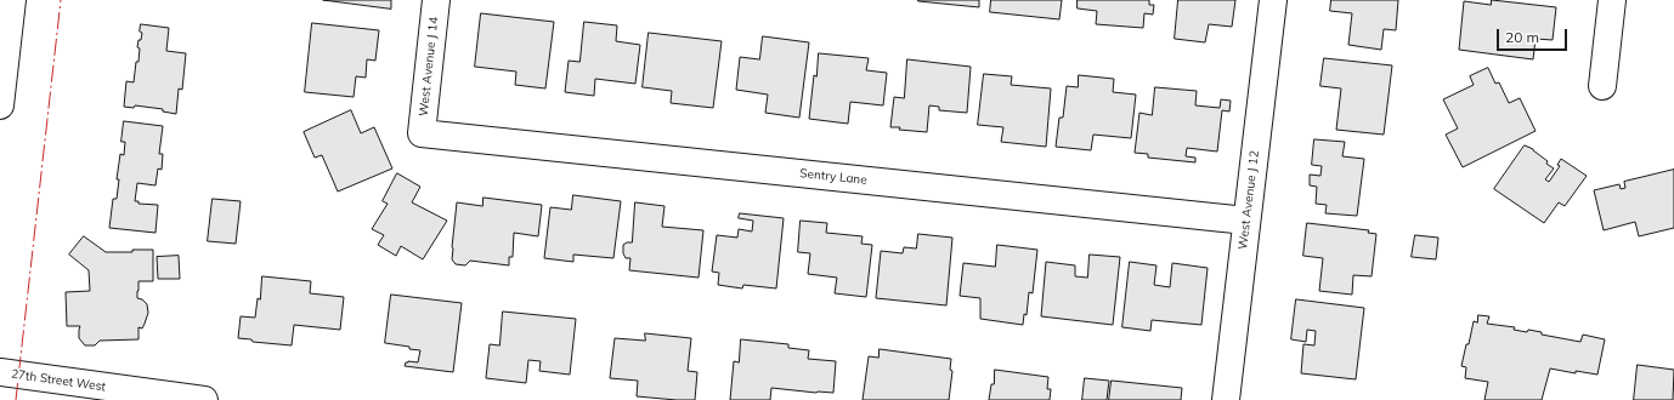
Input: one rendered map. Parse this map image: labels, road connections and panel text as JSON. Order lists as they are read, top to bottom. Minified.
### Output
{"streets":{"street":["West Avenue J 14","Sentry Lane","West Avenue J 12","27th Street West"]},"crossings":[["West Avenue J 14","Sentry Lane"],["Sentry Lane","West Avenue J 12"]],"scale_bar":"20 m"}
